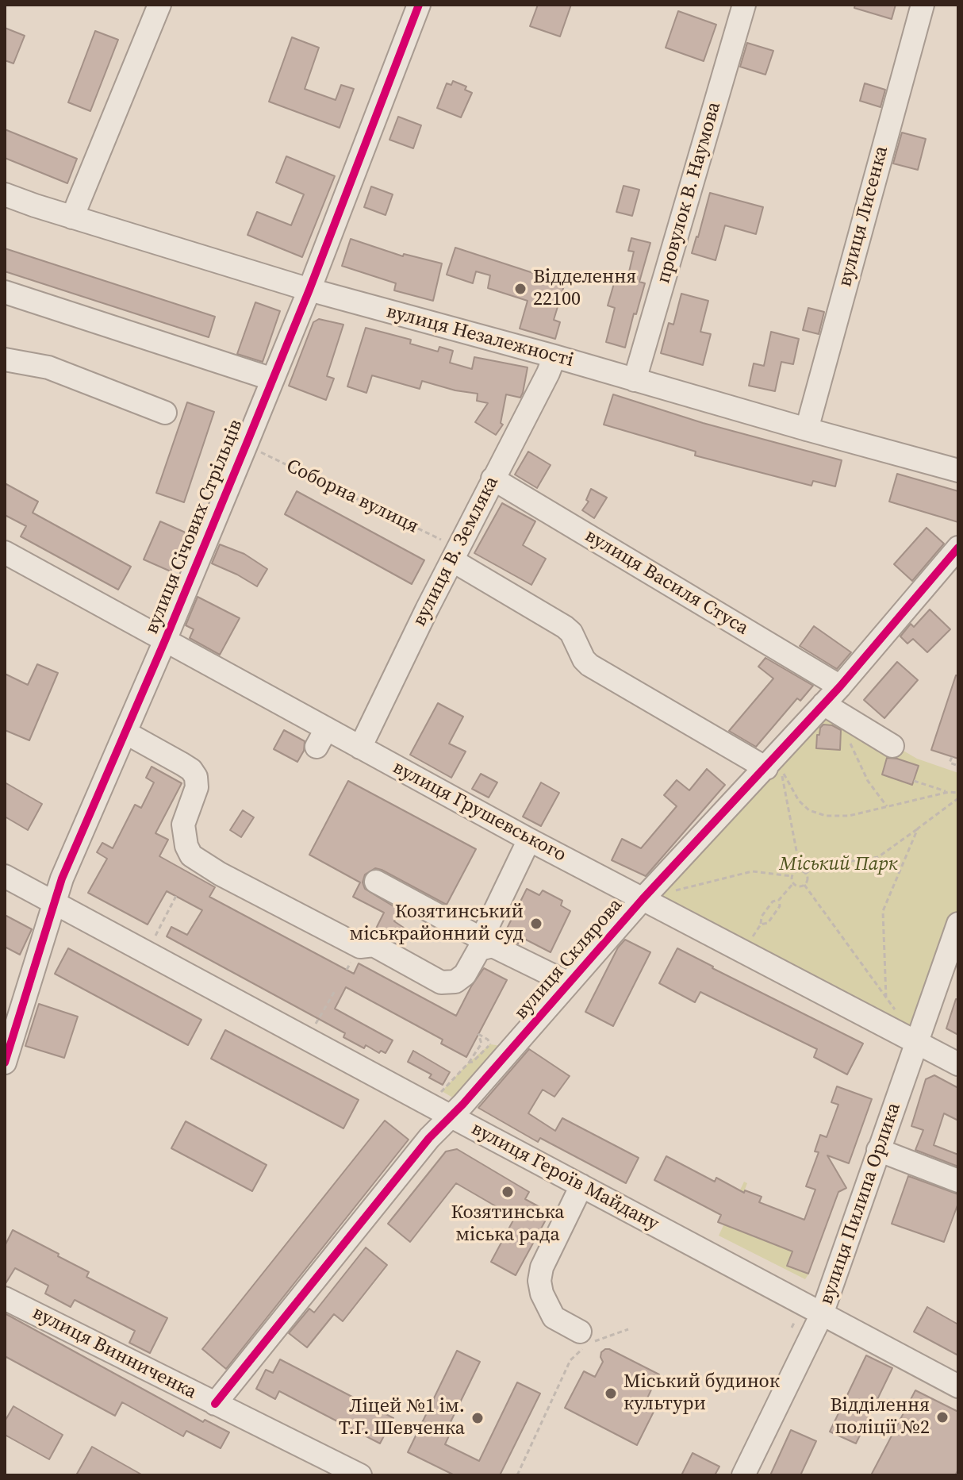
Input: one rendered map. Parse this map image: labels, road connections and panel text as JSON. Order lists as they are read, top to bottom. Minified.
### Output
{"streets":{"street":["провулок В. Наумова","вулиця Лисенка","вулиця Незалежності","вулиця Січових Стрільців","вулиця В. Земляка","вулиця Василя Стуса","вулиця Грушевського","вулиця Склярова","вулиця Героїв Майдану","вулиця Пилипа Орлика","вулиця Винниченка"],"path":["Соборна вулиця"]},"crossings":[["провулок В. Наумова","вулиця Незалежності"],["вулиця Лисенка","вулиця Незалежності"],["вулиця Незалежності","вулиця Січових Стрільців"],["вулиця Незалежності","вулиця В. Земляка"],["Соборна вулиця","вулиця Січових Стрільців"],["Соборна вулиця","вулиця В. Земляка"],["вулиця Січових Стрільців","вулиця Грушевського"],["вулиця Січових Стрільців","вулиця Героїв Майдану"],["вулиця В. Земляка","вулиця Василя Стуса"],["вулиця В. Земляка","вулиця Грушевського"],["вулиця Василя Стуса","вулиця Склярова"],["вулиця Грушевського","вулиця Склярова"],["вулиця Грушевського","вулиця Пилипа Орлика"],["вулиця Склярова","вулиця Героїв Майдану"],["вулиця Склярова","вулиця Винниченка"],["вулиця Героїв Майдану","вулиця Пилипа Орлика"]],"parks":["Міський Парк"],"places":["Відделення 22100","Козятинський міськрайонний суд","Козятинська міська рада","Міський будинок культури","Відділення поліції №2","Ліцей №1 ім. Т.Г. Шевченка"]}
